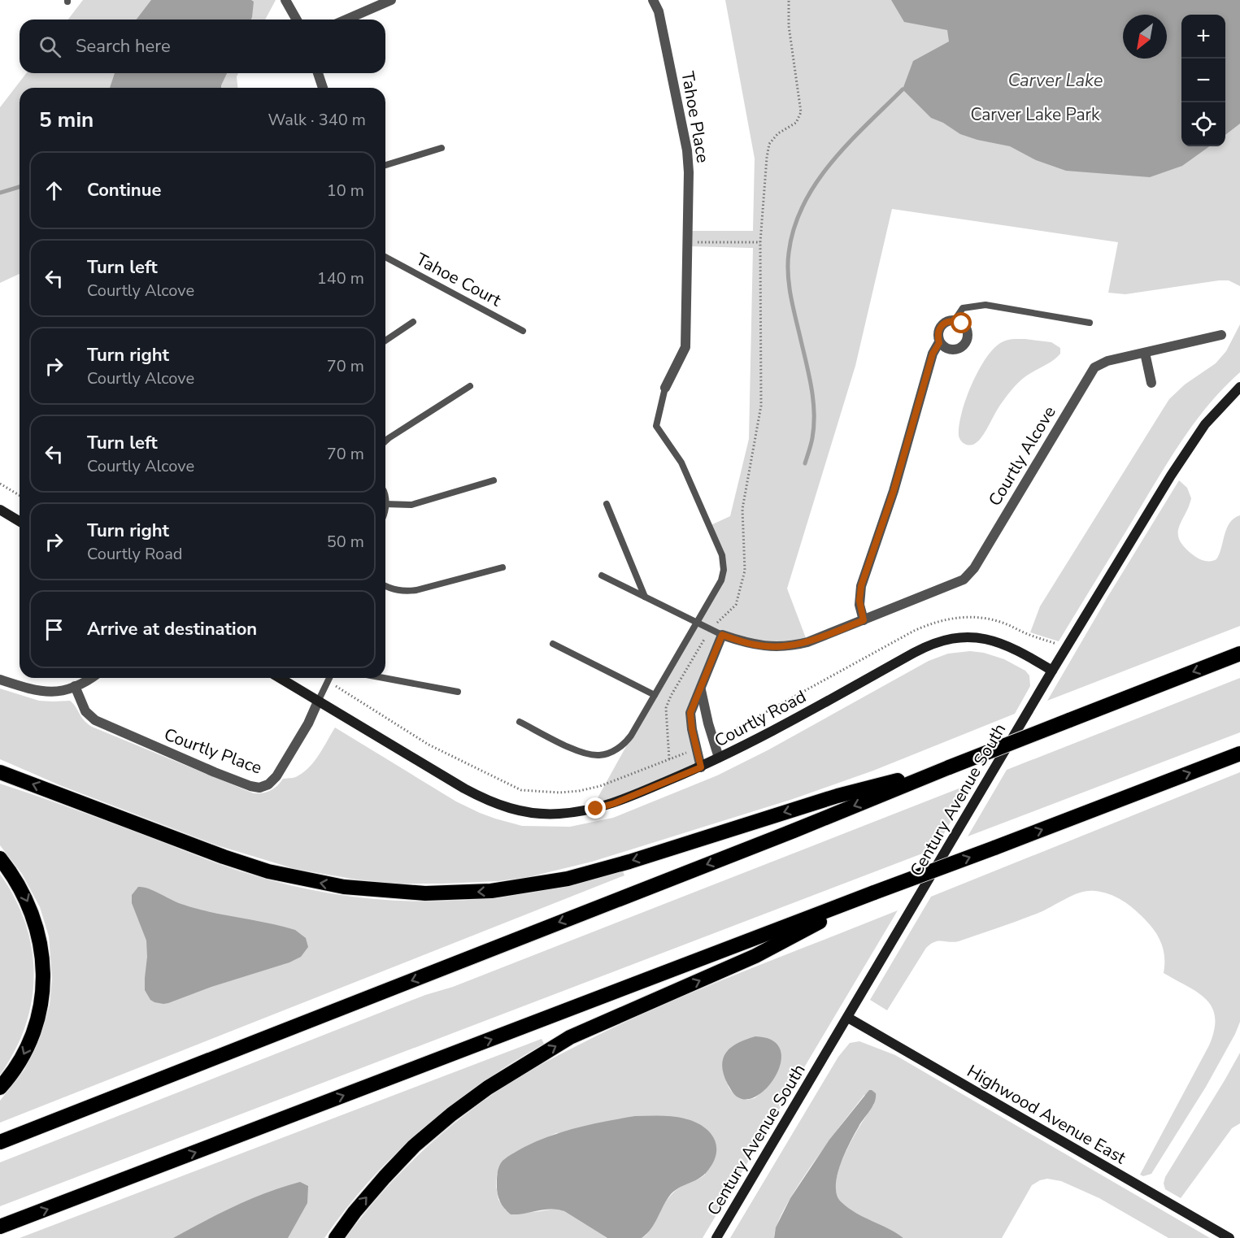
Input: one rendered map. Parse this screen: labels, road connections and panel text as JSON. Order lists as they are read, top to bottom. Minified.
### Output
{"streets":{"street":["Tahoe Place","Courtly Alcove","Courtly Road","Courtly Place","Century Avenue South","Highwood Avenue East"],"lane":["Tahoe Court"]},"crossings":[["Courtly Road","Courtly Place"],["Courtly Road","Century Avenue South"],["Century Avenue South","Highwood Avenue East"]],"water":["Carver Lake"],"parks":["Carver Lake Park"],"north":"bottom left","page":{"map_buttons":["+","−"],"search":"Search here","heading":["5 min","Walk · 340 m"],"list":[["Continue","10 m"],["Turn left","Courtly Alcove","140 m"],["Turn right","Courtly Alcove","70 m"],["Turn left","Courtly Alcove","70 m"],["Turn right","Courtly Road","50 m"],"Arrive at destination"]}}
